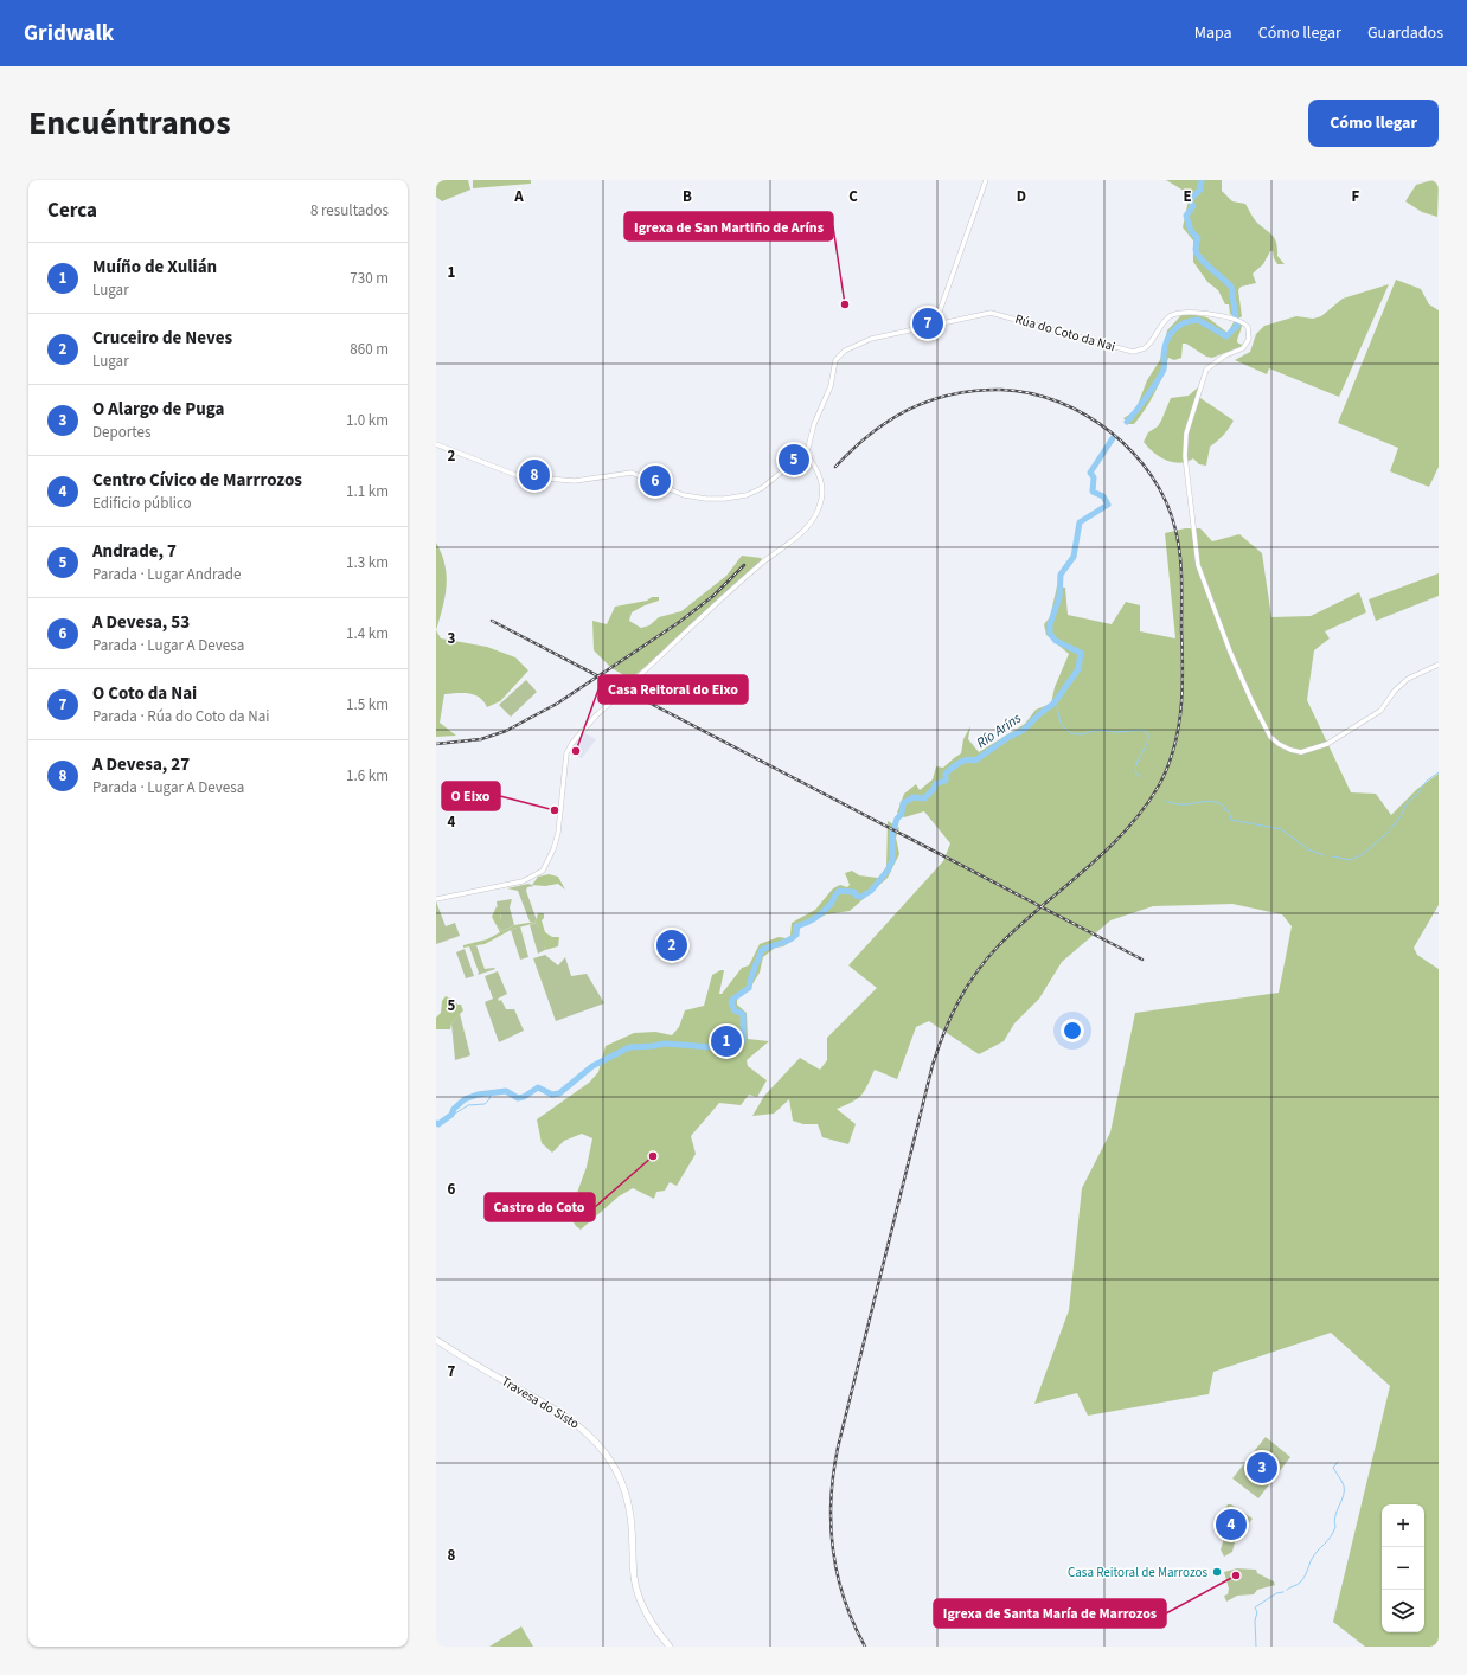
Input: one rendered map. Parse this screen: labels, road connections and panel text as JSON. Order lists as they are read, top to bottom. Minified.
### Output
{"streets":{"highway":["Travesa do Sisto"],"street":["Rúa do Coto da Nai"]},"water":["Río Aríns"],"places":["Igrexa de San Martiño de Aríns","Casa Reitoral do Eixo","O Eixo","Castro do Coto","Casa Reitoral de Marrozos","Igrexa de Santa María de Marrozos"],"page":{"header":"Gridwalk","nav":["Mapa","Cómo llegar","Guardados"],"title":"Encuéntranos","buttons":"Cómo llegar","heading":["Cerca","8 resultados"],"list":[{"mark":"1","name":"Muíño de Xulián","note":"Lugar","value":"730 m"},{"mark":"2","name":"Cruceiro de Neves","note":"Lugar","value":"860 m"},{"mark":"3","name":"O Alargo de Puga","note":"Deportes","value":"1.0 km"},{"mark":"4","name":"Centro Cívico de Marrrozos","note":"Edificio público","value":"1.1 km"},{"mark":"5","name":"Andrade, 7","note":"Parada · Lugar Andrade","value":"1.3 km"},{"mark":"6","name":"A Devesa, 53","note":"Parada · Lugar A Devesa","value":"1.4 km"},{"mark":"7","name":"O Coto da Nai","note":"Parada · Rúa do Coto da Nai","value":"1.5 km"},{"mark":"8","name":"A Devesa, 27","note":"Parada · Lugar A Devesa","value":"1.6 km"}],"pins":["7","5","8","6","2","1","3","4"],"map_buttons":["+","−"]},"grid":{"columns":["A","B","C","D","E","F"],"rows":["1","2","3","4","5","6","7","8"]}}
